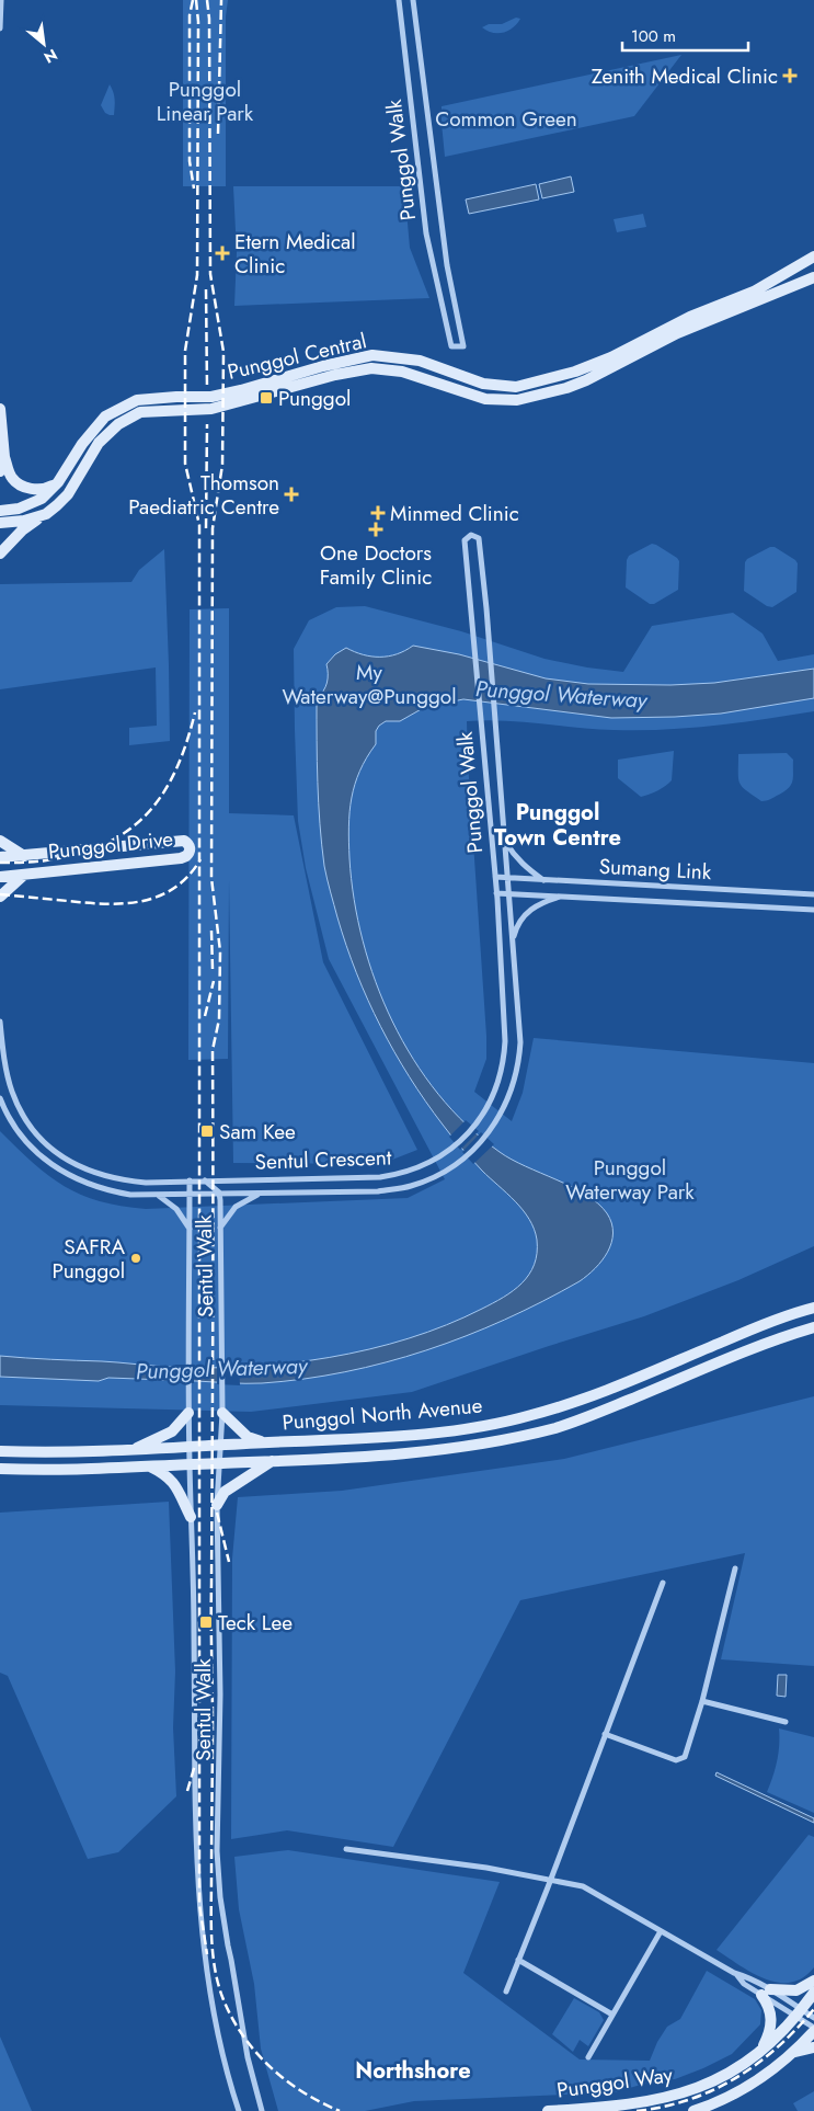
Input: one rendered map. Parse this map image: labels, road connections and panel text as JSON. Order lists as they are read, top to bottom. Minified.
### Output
{"streets":{"main road":["Punggol Central","Punggol Drive","Punggol North Avenue","Punggol Way"],"street":["Punggol Walk","Sumang Link","Sentul Crescent","Sentul Walk"]},"crossings":[["Punggol Walk","Sumang Link"],["Punggol Walk","Sentul Crescent"],["Sumang Link","Sentul Crescent"],["Sentul Crescent","Sentul Walk"],["Sentul Walk","Punggol North Avenue"]],"districts":["Punggol Town Centre","Northshore"],"water":["Punggol Waterway"],"parks":["Punggol Linear Park","Common Green","My Waterway@Punggol","Punggol Waterway Park"],"places":{"health":["Zenith Medical Clinic","Etern Medical Clinic","Thomson Paediatric Centre","Minmed Clinic","One Doctors Family Clinic"],"transit":["Punggol","Sam Kee","Teck Lee"],"other":["SAFRA Punggol"]},"scale_bar":"100 m","north":"bottom right"}
